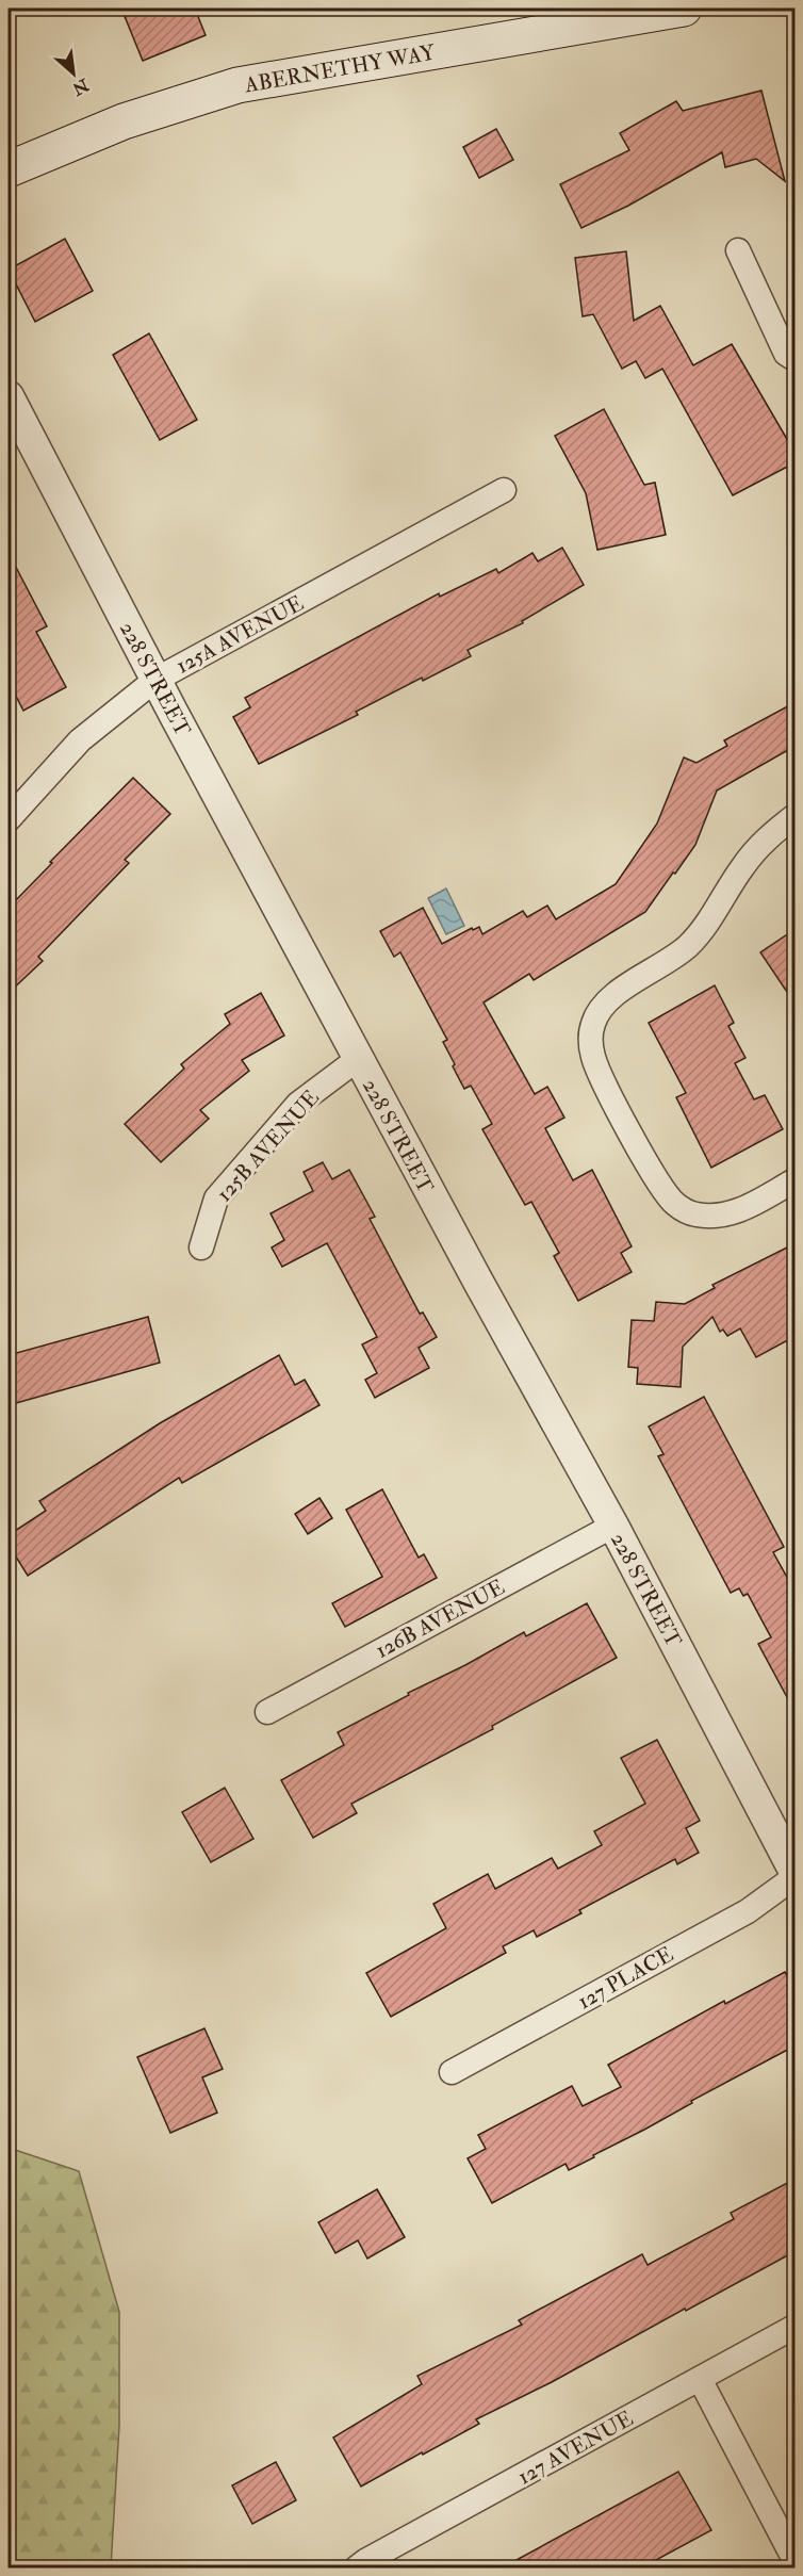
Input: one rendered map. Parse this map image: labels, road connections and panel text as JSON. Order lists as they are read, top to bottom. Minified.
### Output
{"streets":{"main road":["ABERNETHY WAY"],"street":["125A AVENUE","228 STREET","125B AVENUE","126B AVENUE","127 PLACE","127 AVENUE"]},"crossings":[["125A AVENUE","228 STREET"],["228 STREET","125B AVENUE"],["228 STREET","126B AVENUE"]],"north":"bottom right"}
